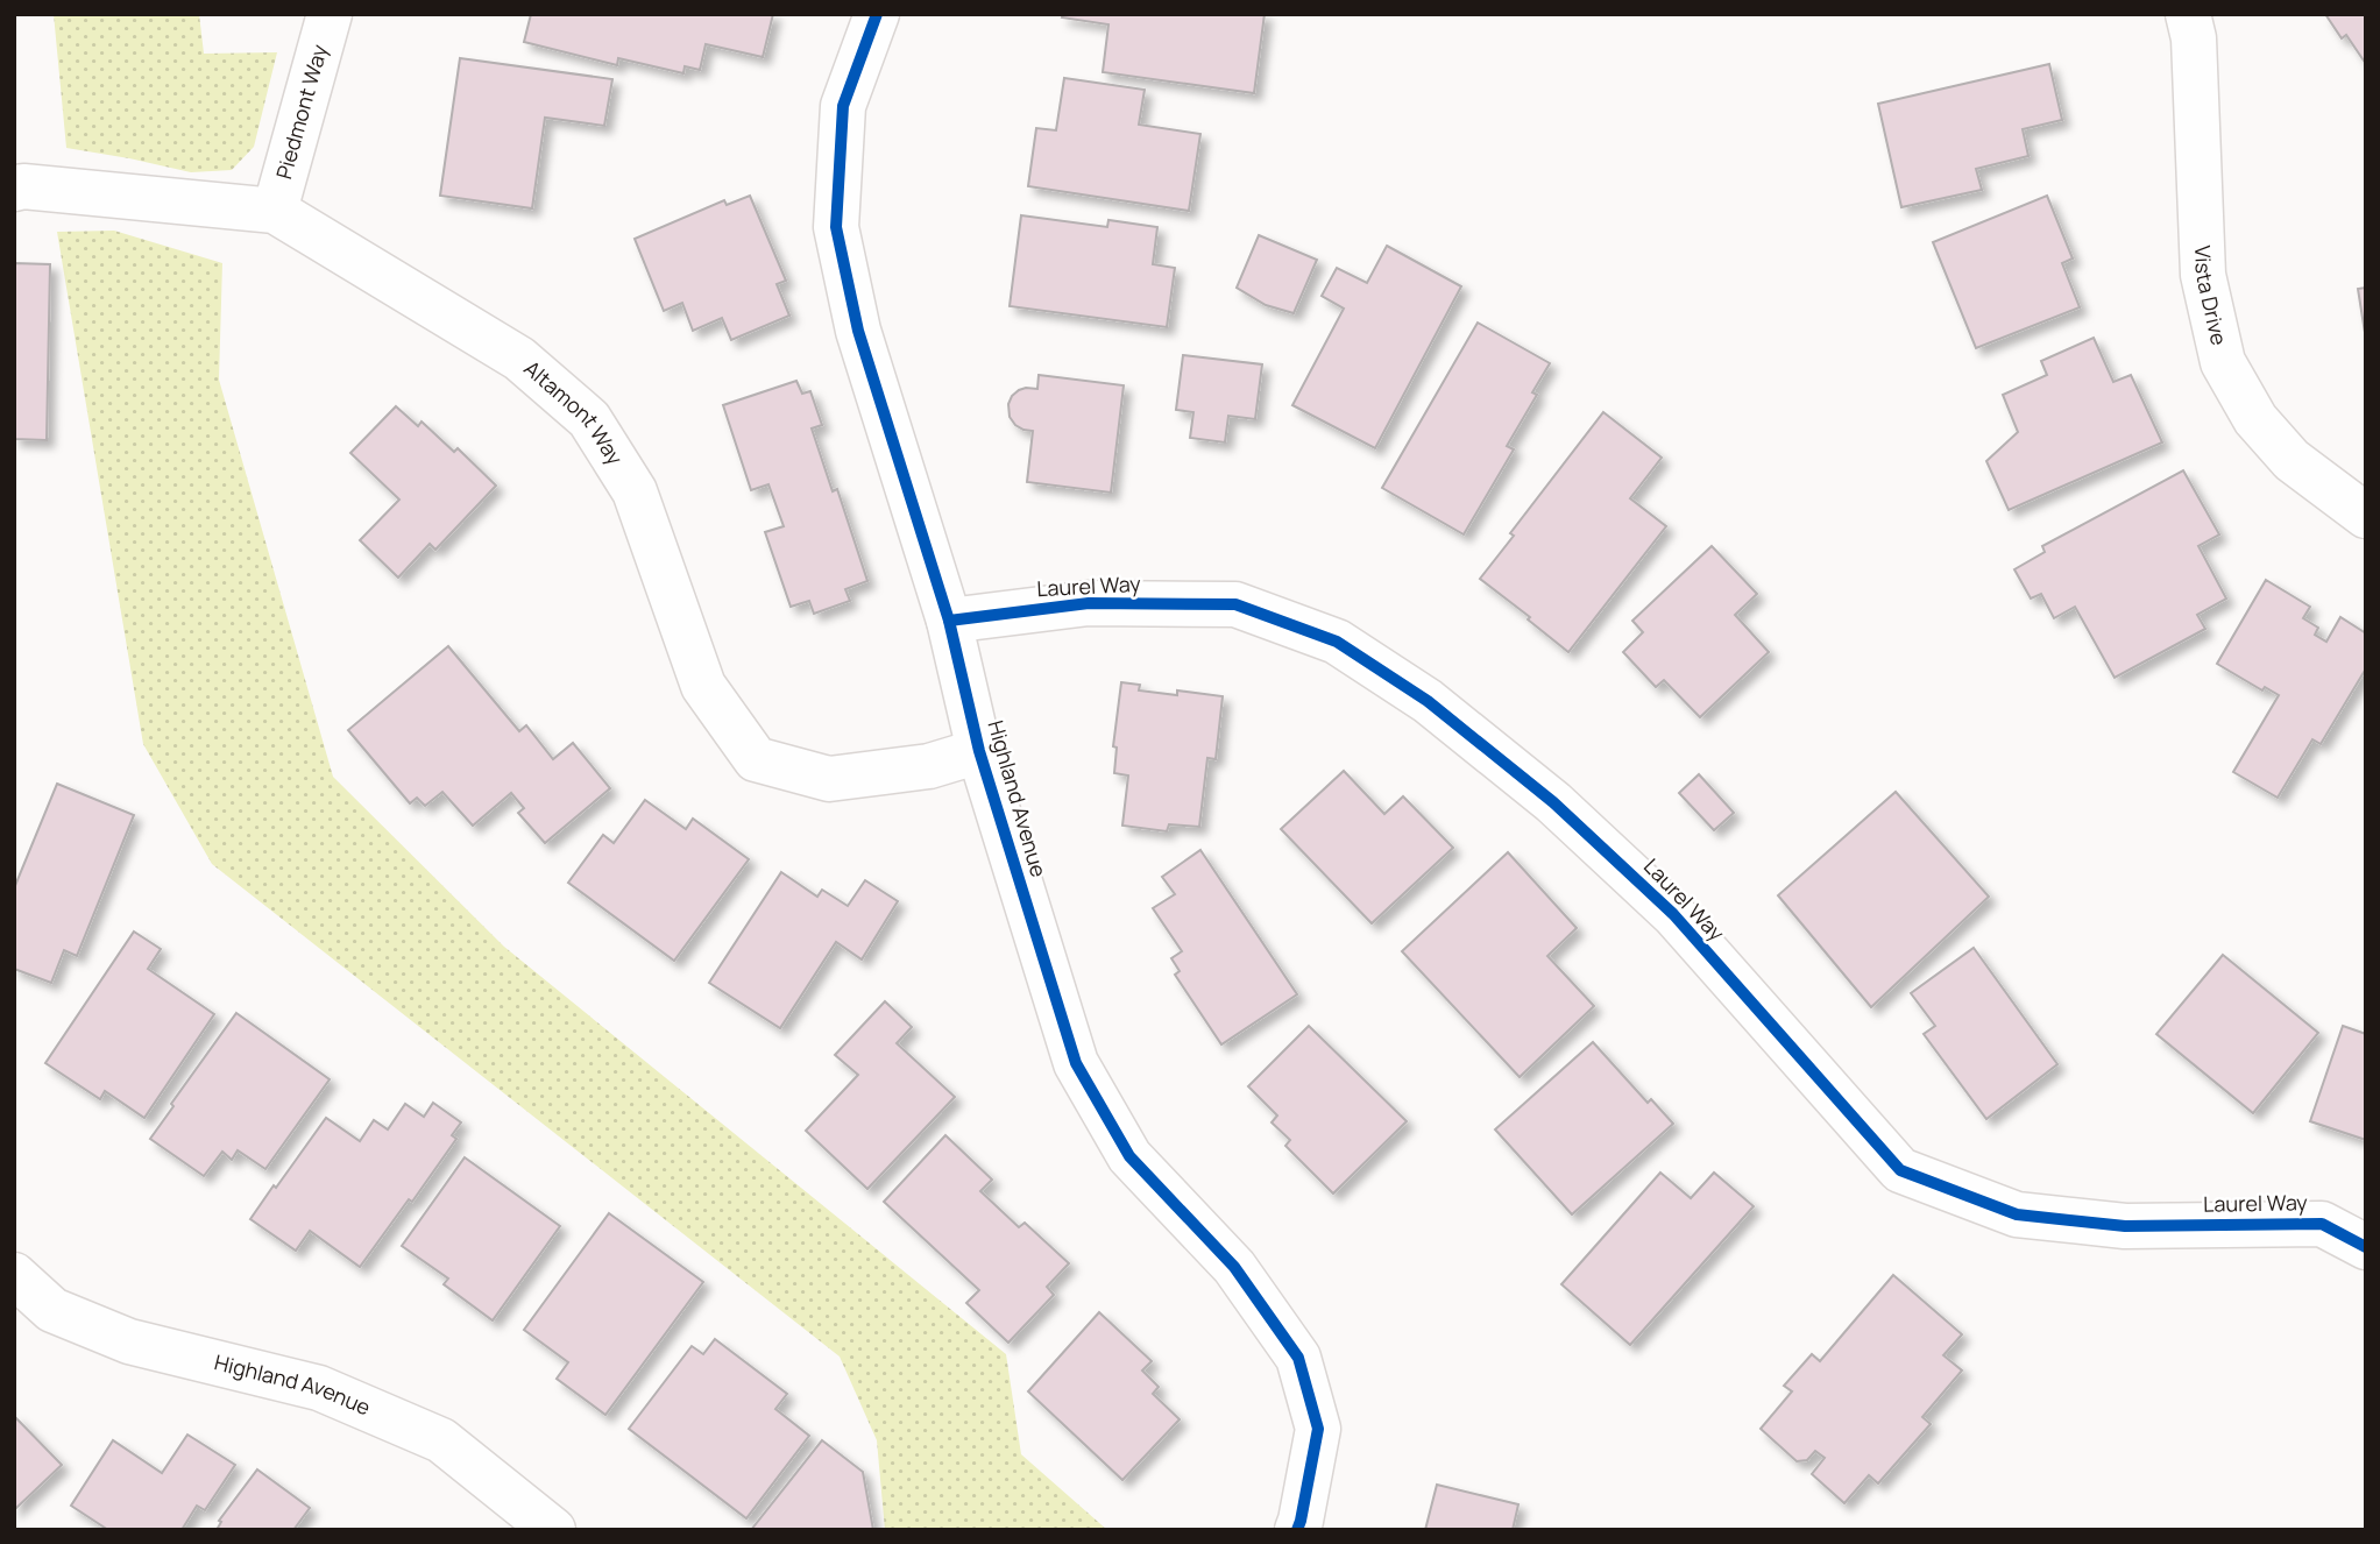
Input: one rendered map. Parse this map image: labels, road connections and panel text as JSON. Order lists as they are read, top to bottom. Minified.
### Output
{"streets":{"street":["Piedmont Way","Vista Drive","Altamont Way","Laurel Way","Highland Avenue"]},"crossings":[["Piedmont Way","Altamont Way"],["Altamont Way","Highland Avenue"],["Laurel Way","Highland Avenue"]]}
